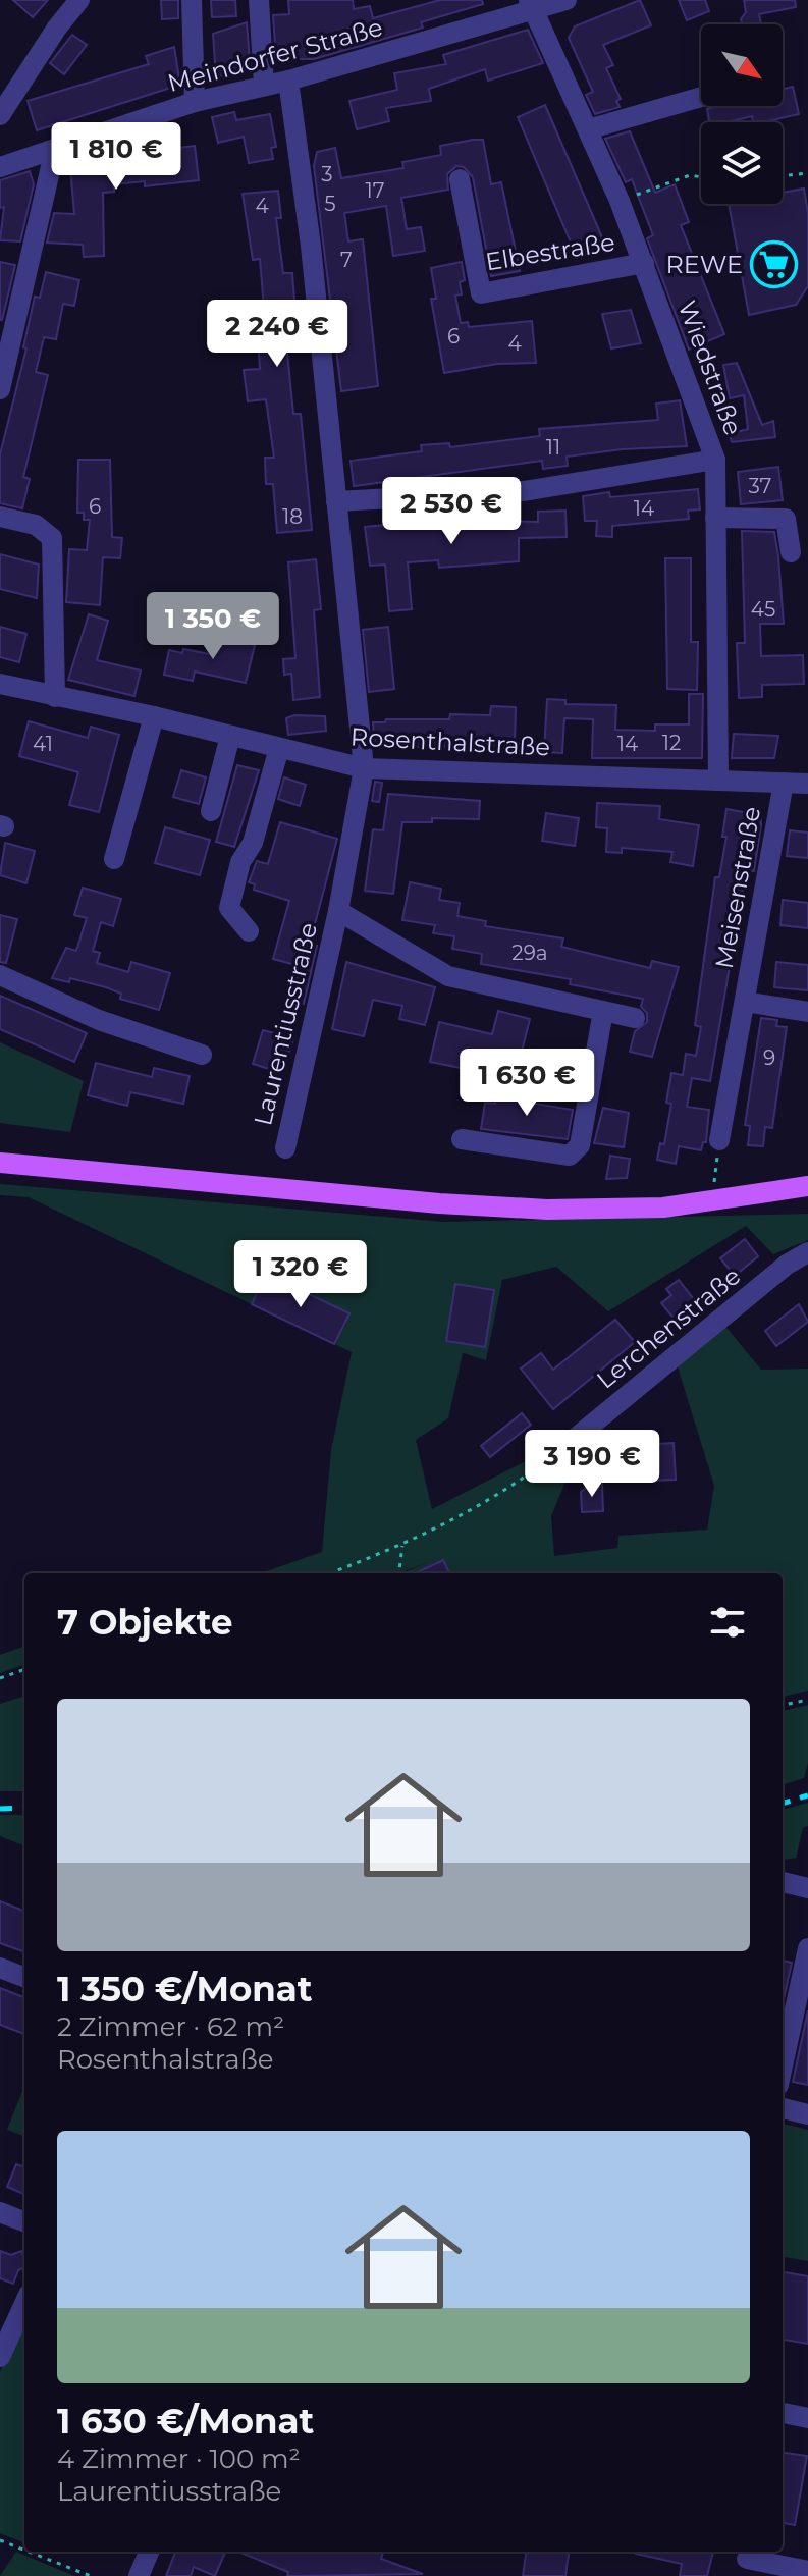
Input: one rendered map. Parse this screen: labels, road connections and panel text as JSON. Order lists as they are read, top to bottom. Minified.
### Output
{"streets":{"street":["Meindorfer Straße","Elbestraße","Wiedstraße","Rosenthalstraße","Meisenstraße","Laurentiusstraße","Lerchenstraße"]},"crossings":[["Meindorfer Straße","Wiedstraße"],["Meindorfer Straße","Laurentiusstraße"],["Elbestraße","Wiedstraße"],["Wiedstraße","Rosenthalstraße"],["Rosenthalstraße","Meisenstraße"],["Rosenthalstraße","Laurentiusstraße"]],"places":{"supermarket":["REWE"]},"house_numbers":["3","17","5","4","7","6","4","11","37","6","14","18","45","12","41","14","29a","9"],"north":"bottom right","page":{"price":["1 810 €","2 240 €","2 530 €","1 350 €","1 630 €","1 320 €","3 190 €"],"heading":"7 Objekte","list":[{"name":"1 350 €/Monat","note":"2 Zimmer · 62 m² · Rosenthalstraße"},{"name":"1 630 €/Monat","note":"4 Zimmer · 100 m² · Laurentiusstraße"}]}}
